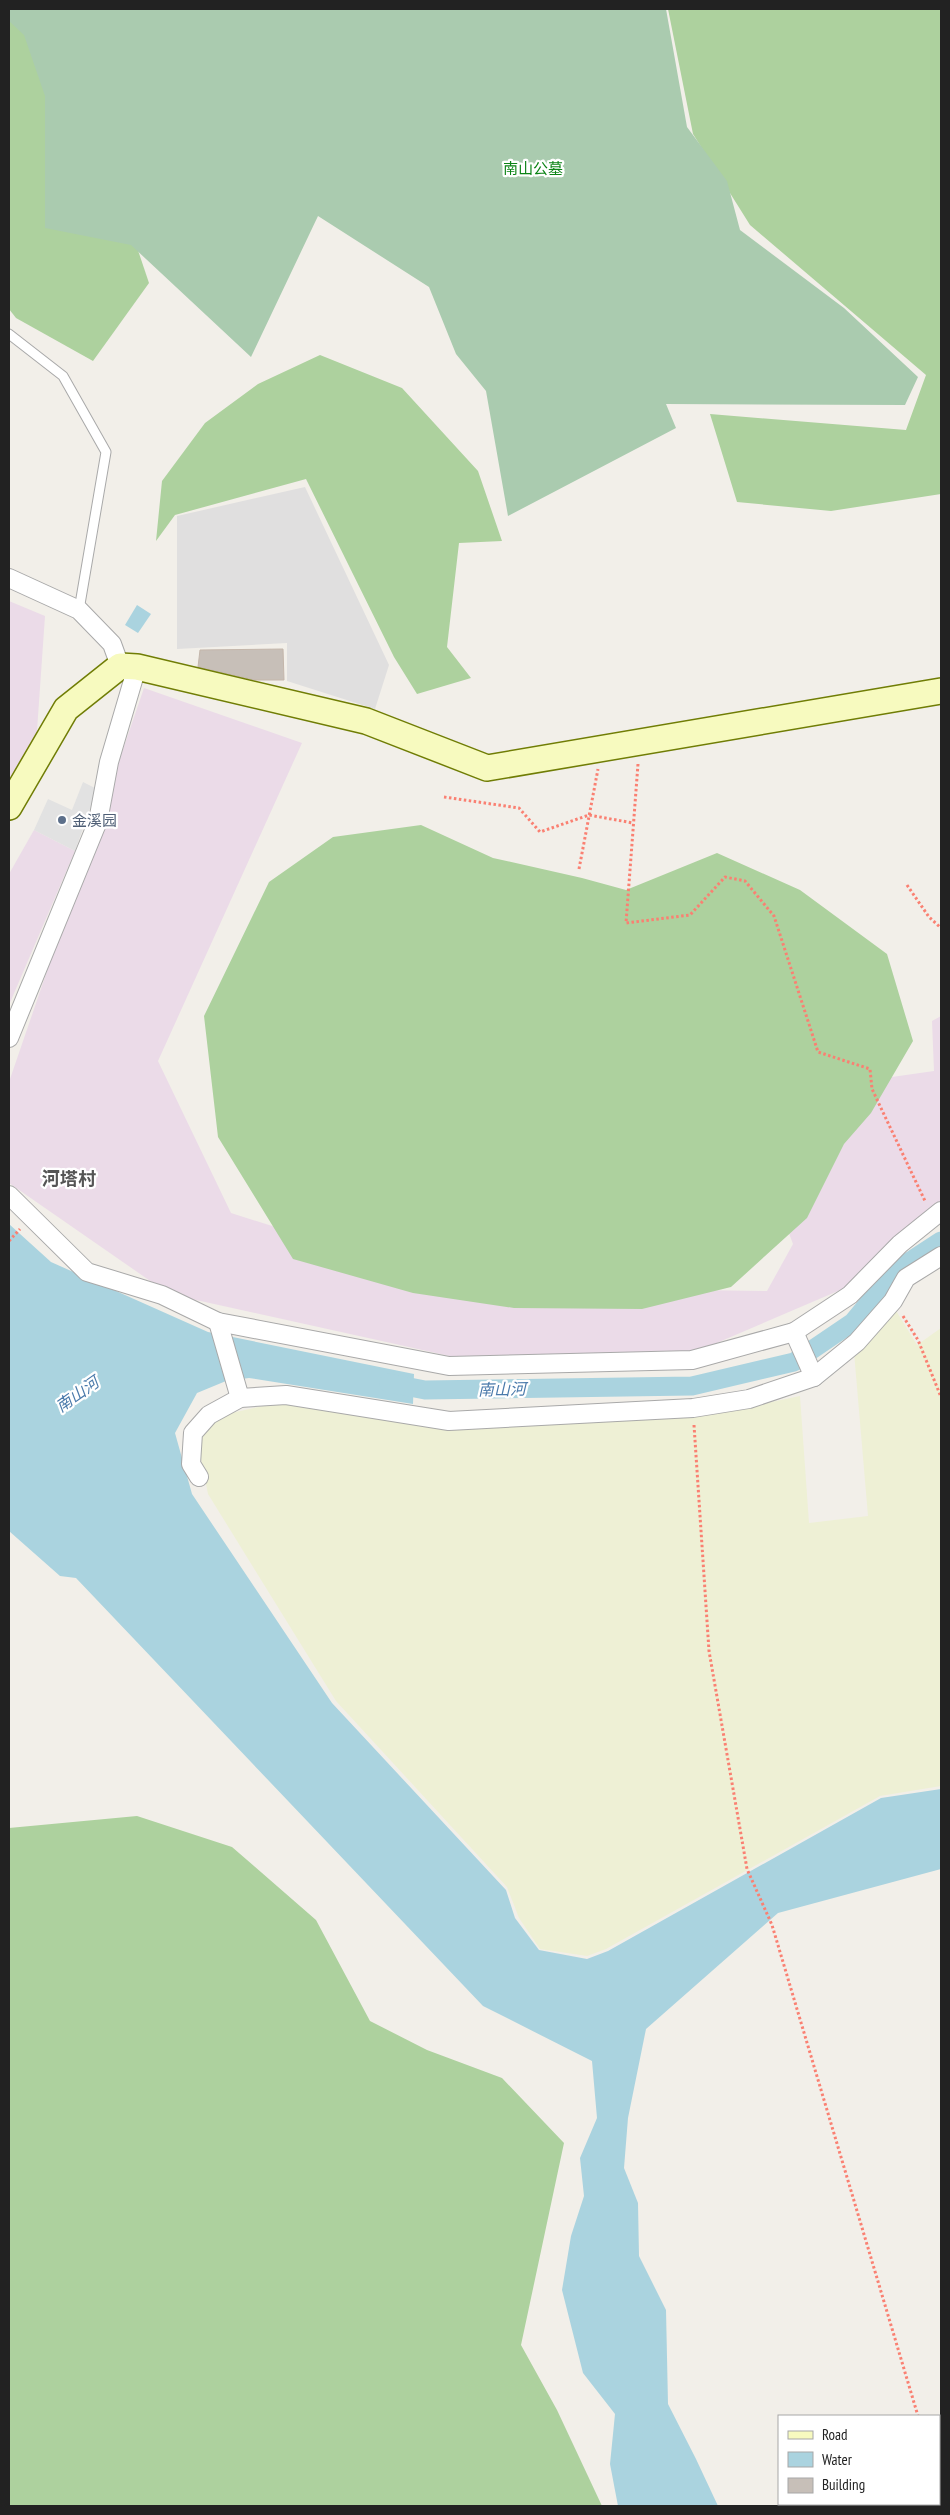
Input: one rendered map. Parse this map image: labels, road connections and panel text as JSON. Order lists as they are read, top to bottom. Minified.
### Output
{"districts":["河塔村"],"water":["南山河"],"parks":["南山公墓"],"places":["金溪园"],"legend":["Road","Water","Building"]}
